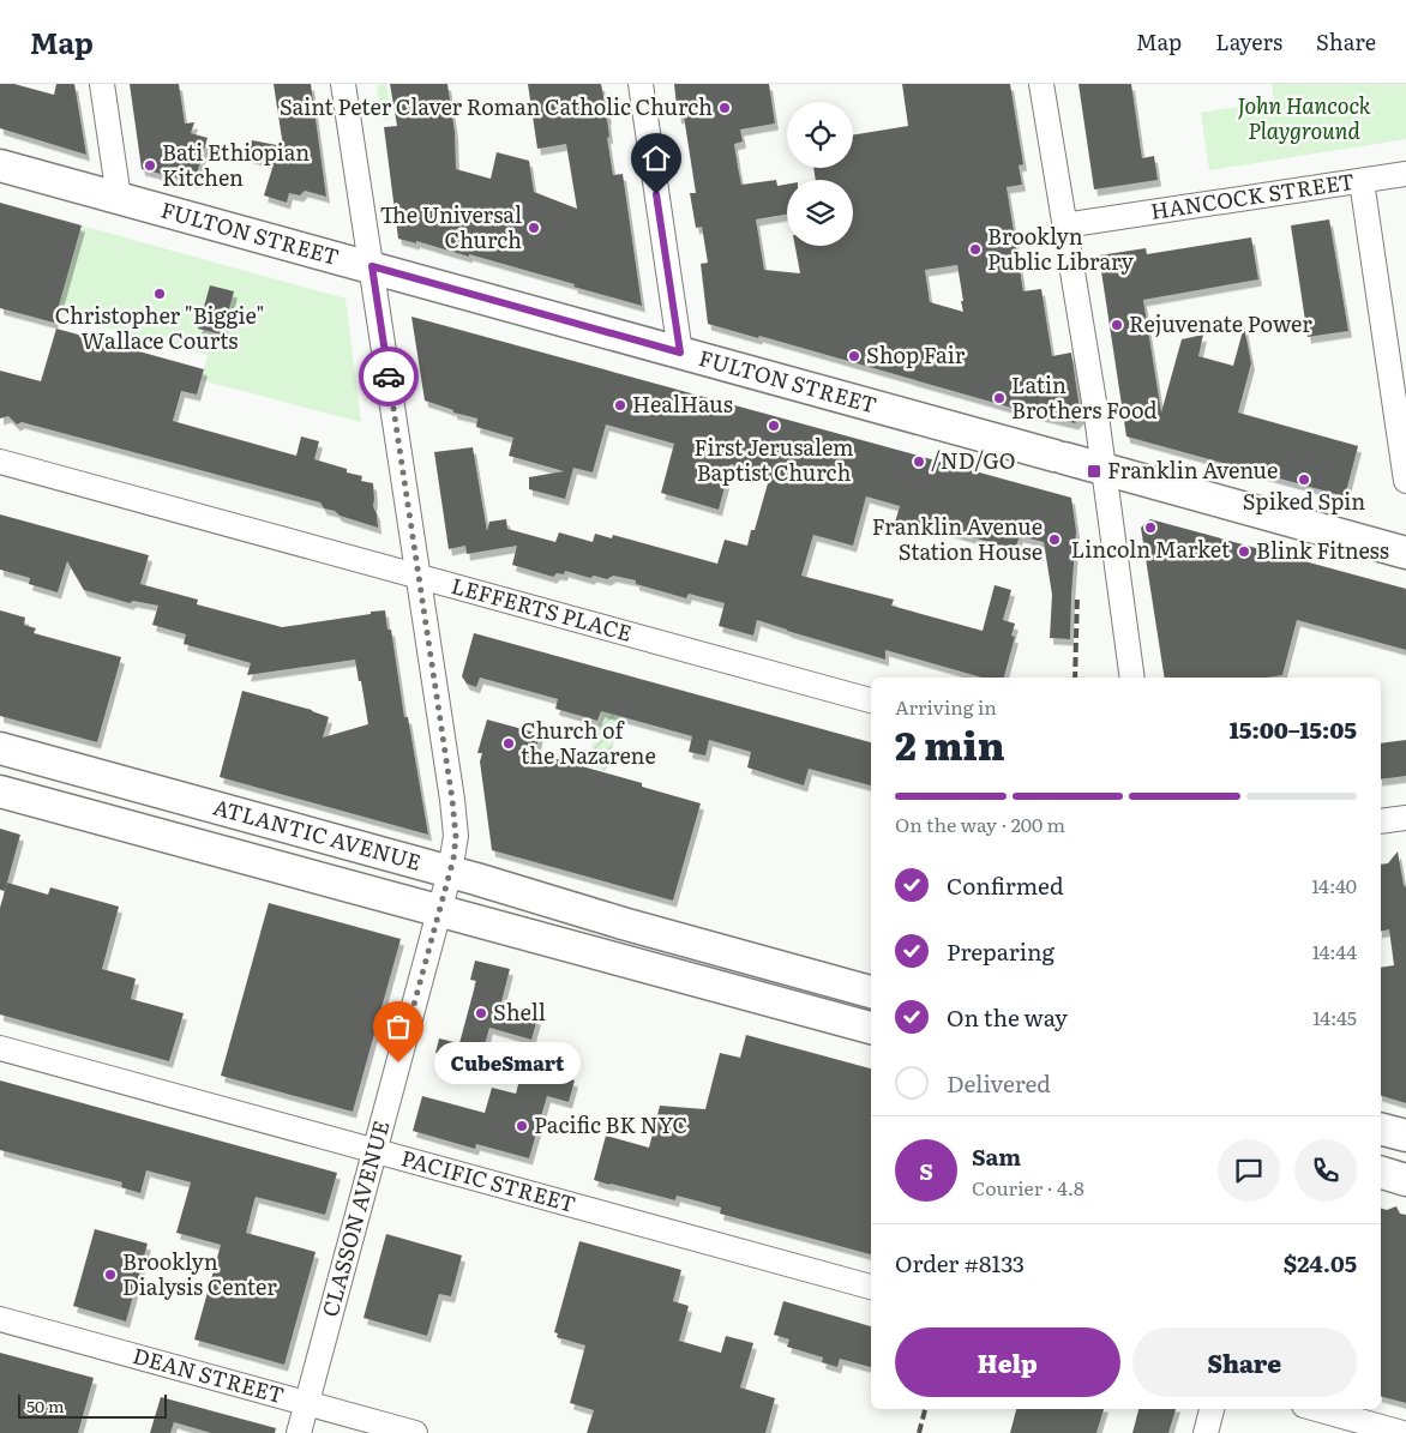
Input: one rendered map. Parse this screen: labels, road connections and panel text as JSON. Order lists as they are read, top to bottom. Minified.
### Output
{"streets":{"main road":["FULTON STREET","ATLANTIC AVENUE"],"street":["HANCOCK STREET","LEFFERTS PLACE","PACIFIC STREET","CLASSON AVENUE","DEAN STREET"]},"crossings":[["FULTON STREET","CLASSON AVENUE"],["LEFFERTS PLACE","CLASSON AVENUE"],["ATLANTIC AVENUE","CLASSON AVENUE"],["PACIFIC STREET","CLASSON AVENUE"],["CLASSON AVENUE","DEAN STREET"]],"parks":["John Hancock Playground"],"places":{"other":["Saint Peter Claver Roman Catholic Church","Bati Ethiopian Kitchen","The Universal Church","Brooklyn Public Library","Christopher \"Biggie\" Wallace Courts","Rejuvenate Power","Shop Fair","Latin Brothers Food","HealHaus","First Jerusalem Baptist Church","/ND/GO","Spiked Spin","Lincoln Market","Franklin Avenue Station House","Blink Fitness","Church of the Nazarene","Shell","CubeSmart","Pacific BK NYC","Brooklyn Dialysis Center"],"transit":["Franklin Avenue"]},"scale_bar":"50 m","page":{"header":"Map","nav":["Map","Layers","Share"],"heading":["2 min","Arriving in","15:00–15:05"],"panel":["Sam","Courier · 4.8","Order #8133","$24.05"],"bar":"On the way · 200 m","list":[["Confirmed","14:40"],["Preparing","14:44"],["On the way","14:45"],"Delivered"],"bubble":"CubeSmart","round":"S","buttons":["Help","Share"],"scale":"50 m"}}
